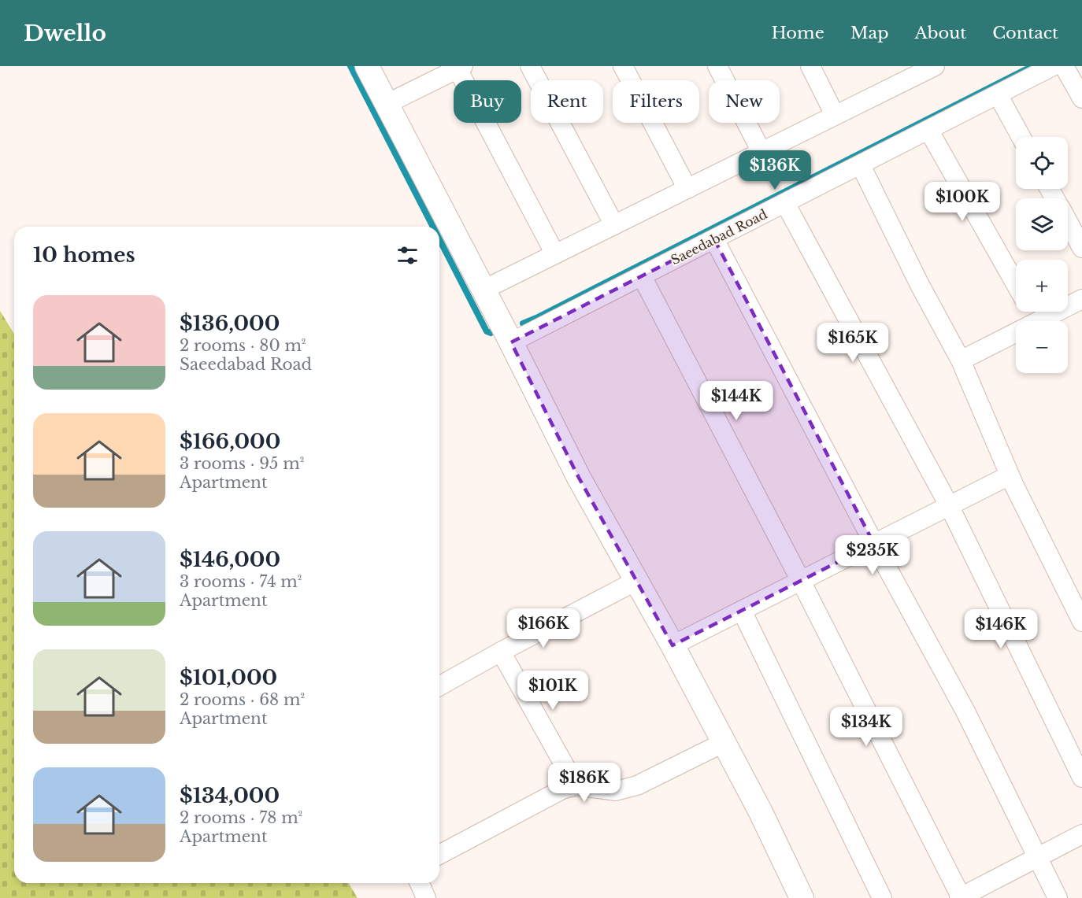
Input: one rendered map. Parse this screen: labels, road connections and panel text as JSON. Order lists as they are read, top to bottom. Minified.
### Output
{"streets":{"street":["Saeedabad Road"]},"page":{"header":"Dwello","nav":["Home","Map","About","Contact"],"chip":["Buy","Rent","Filters","New"],"map_buttons":["+","−"],"price":["$136K","$100K","$165K","$144K","$235K","$166K","$146K","$101K","$134K","$186K"],"heading":"10 homes","list":[{"name":"$136,000","note":"2 rooms · 80 m² · Saeedabad Road"},{"name":"$166,000","note":"3 rooms · 95 m² · Apartment"},{"name":"$146,000","note":"3 rooms · 74 m² · Apartment"},{"name":"$101,000","note":"2 rooms · 68 m² · Apartment"},{"name":"$134,000","note":"2 rooms · 78 m² · Apartment"}]}}
